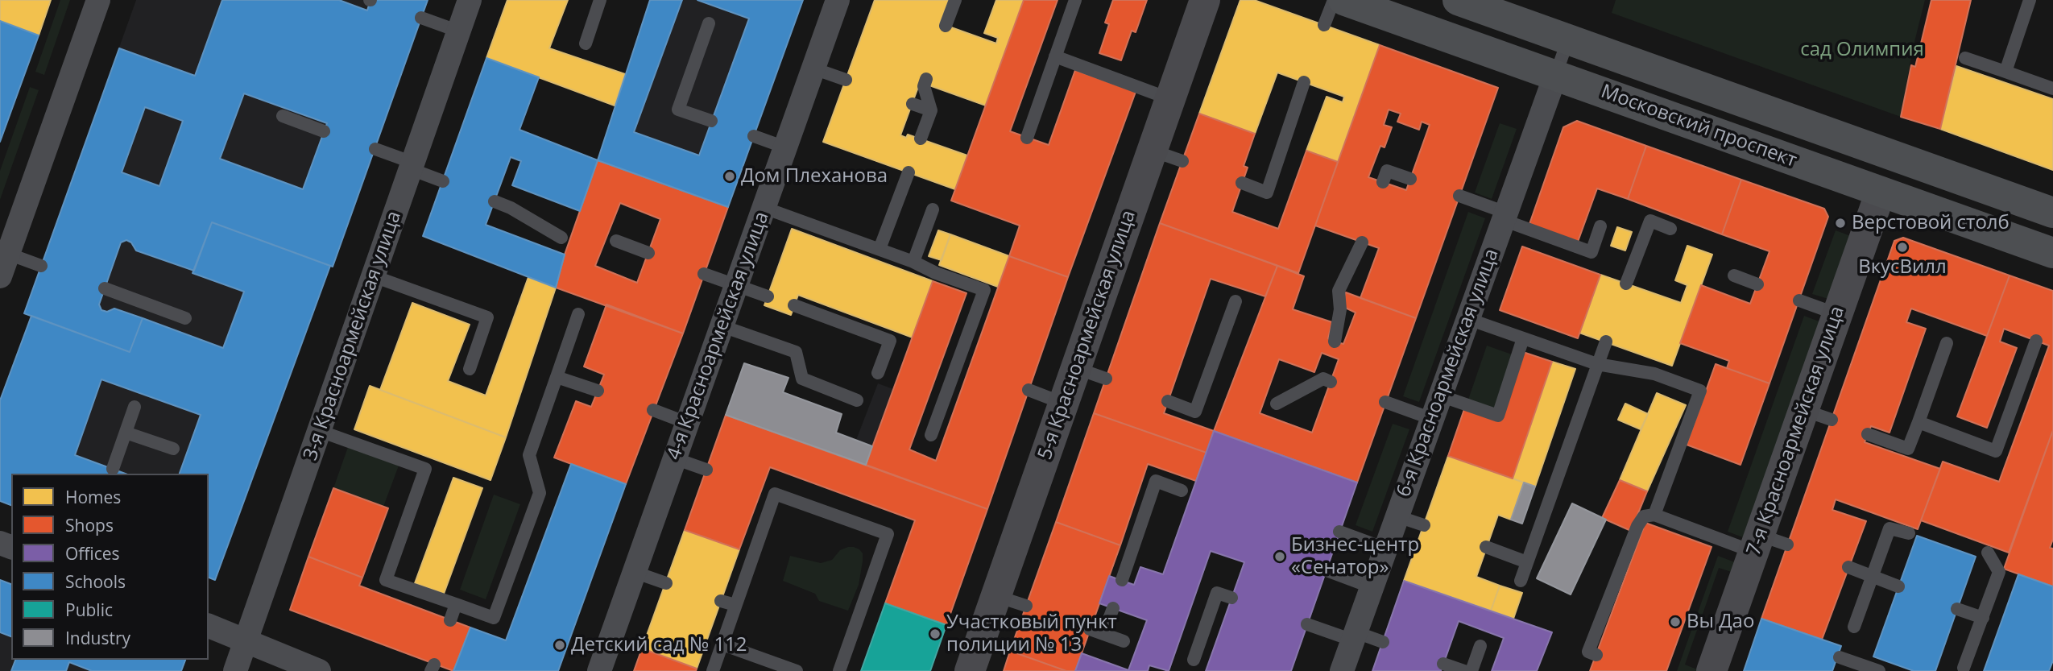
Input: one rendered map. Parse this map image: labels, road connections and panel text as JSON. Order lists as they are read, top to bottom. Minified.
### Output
{"streets":{"main road":["Московский проспект"],"street":["5-я Красноармейская улица","3-я Красноармейская улица","4-я Красноармейская улица","6-я Красноармейская улица","7-я Красноармейская улица"]},"crossings":[["Московский проспект","6-я Красноармейская улица"],["Московский проспект","7-я Красноармейская улица"]],"parks":["сад Олимпия"],"places":["Дом Плеханова","Верстовой столб","ВкусВилл","Бизнес-центр «Сенатор»","Вы Дао","Участковый пункт полиции № 13","Детский сад № 112"],"legend":["Homes","Shops","Offices","Schools","Public","Industry"]}
